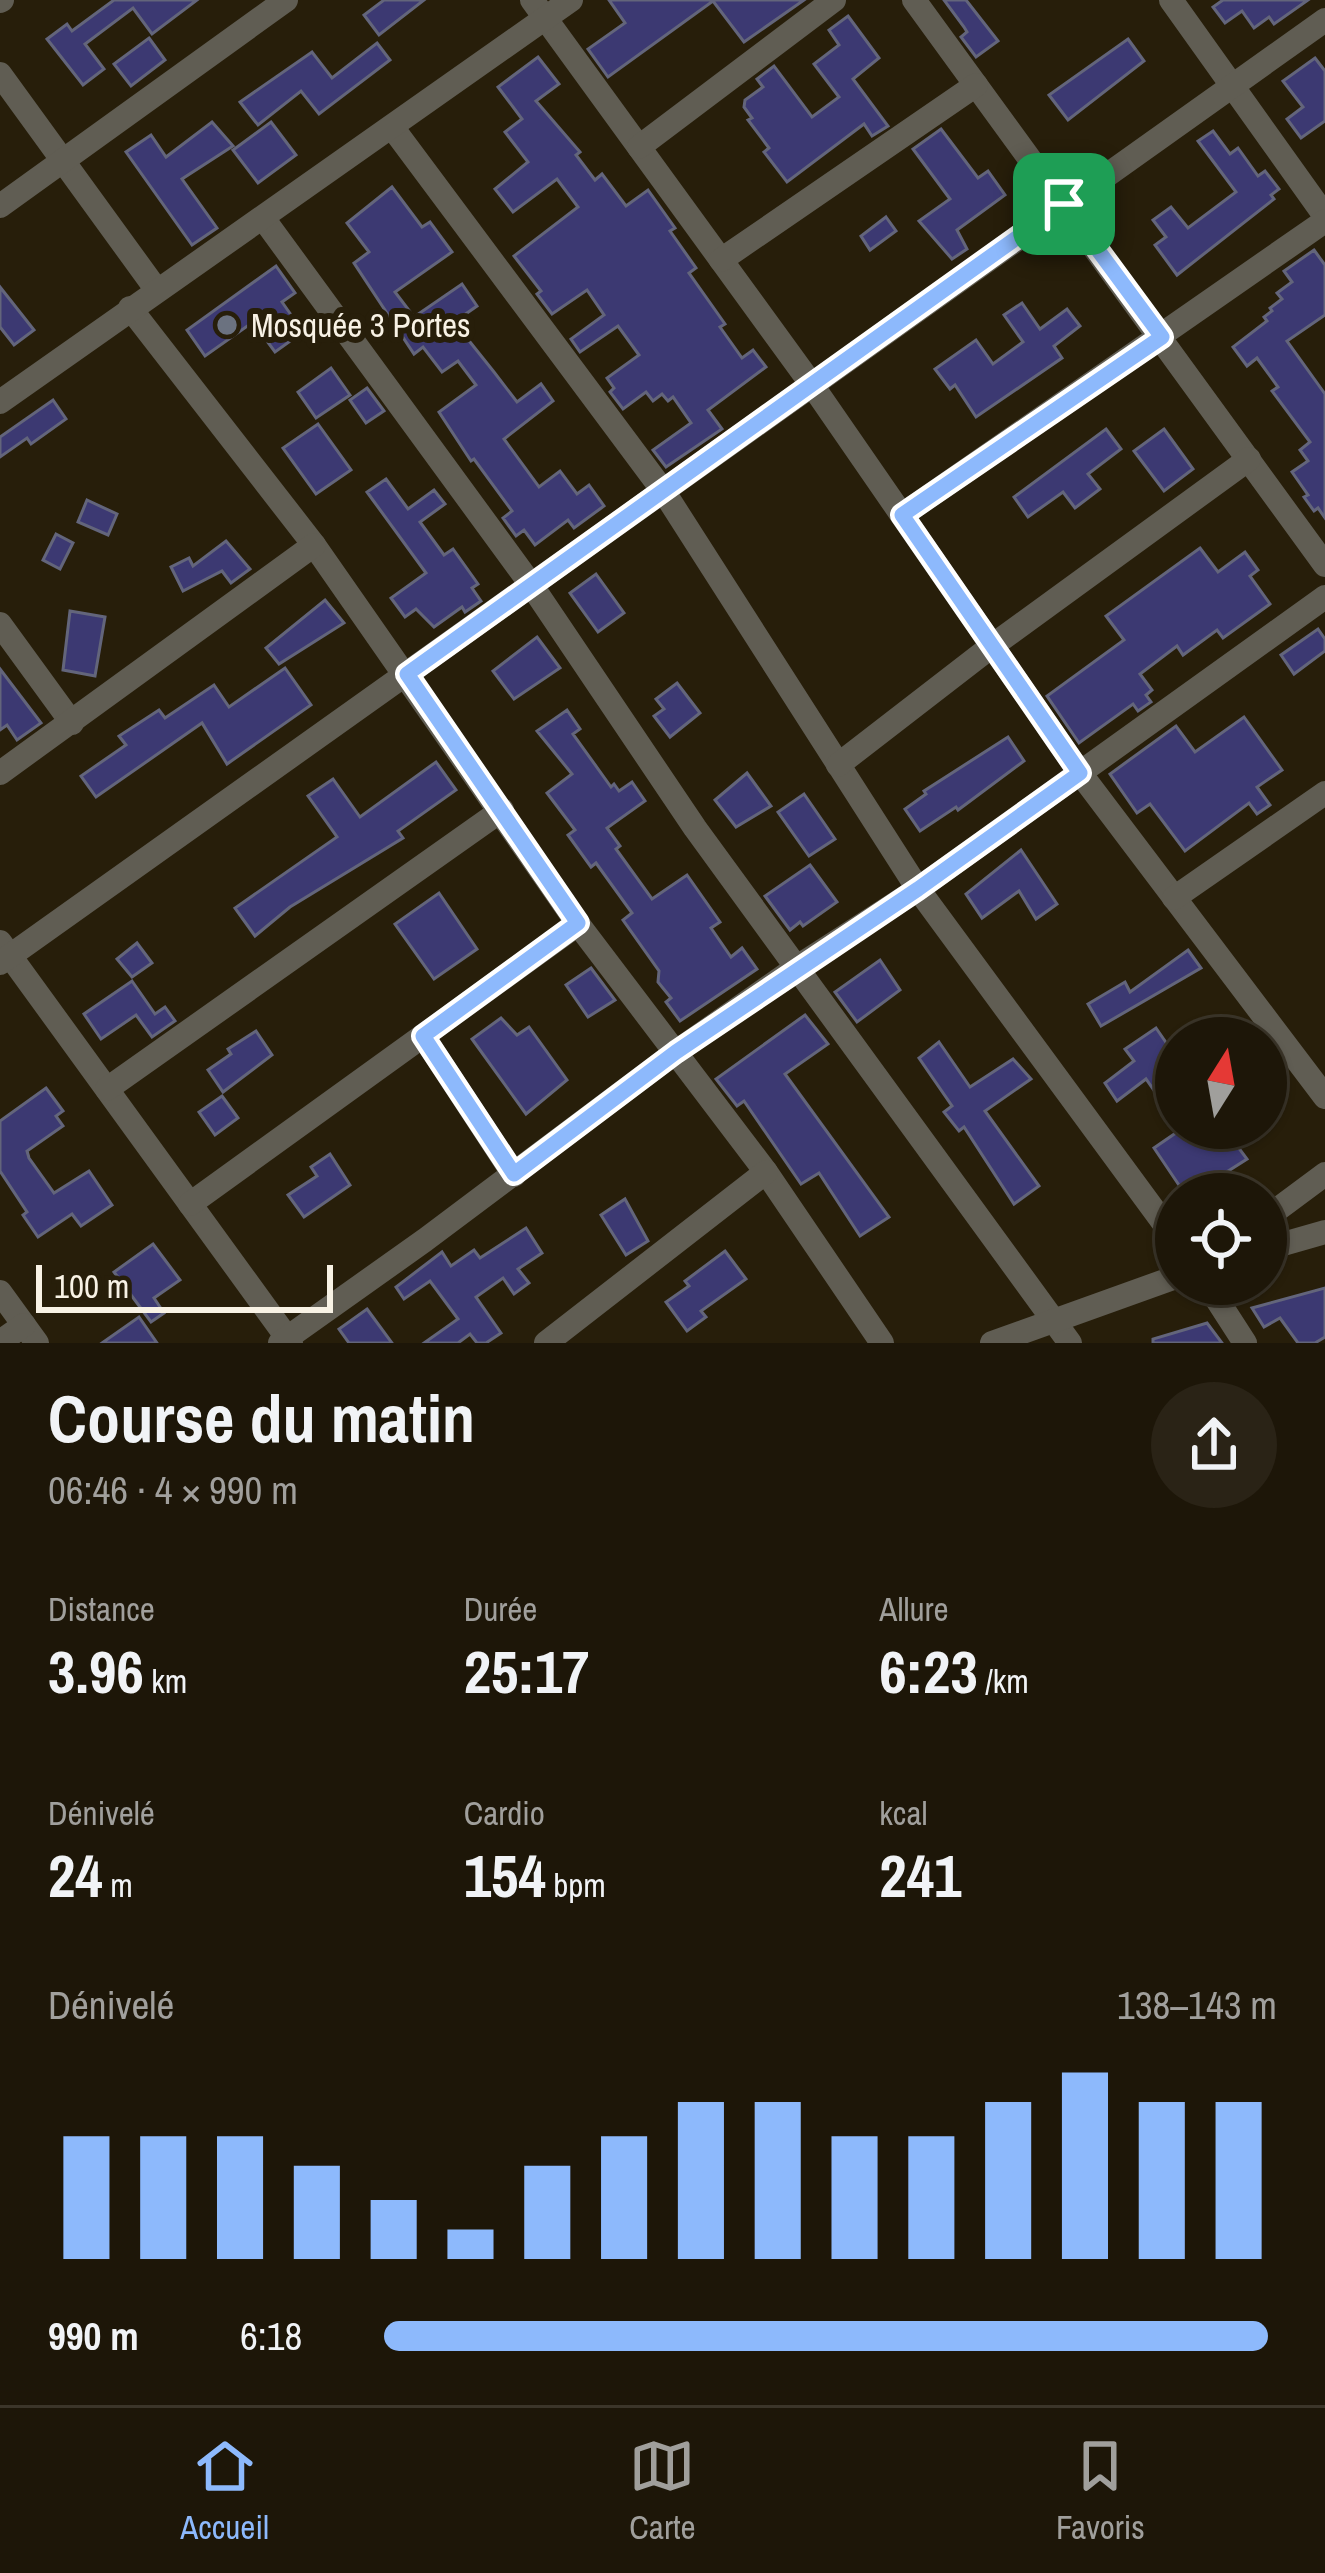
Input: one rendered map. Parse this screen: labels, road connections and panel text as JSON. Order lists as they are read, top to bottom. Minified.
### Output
{"places":["Mosquée 3 Portes"],"scale_bar":"100 m","north":"top","page":{"scale":"100 m","heading":["Course du matin","06:46 · 4 × 990 m"],"stats":[["Distance","3.96 km"],["Durée","25:17"],["Allure","6:23 /km"],["Dénivelé","24 m"],["Cardio","154 bpm"],["kcal","241"]],"chart":["Dénivelé","138–143 m"],"list":[{"name":"990 m","note":"6:18"}],"tabs":["Accueil","Carte","Favoris"]}}
